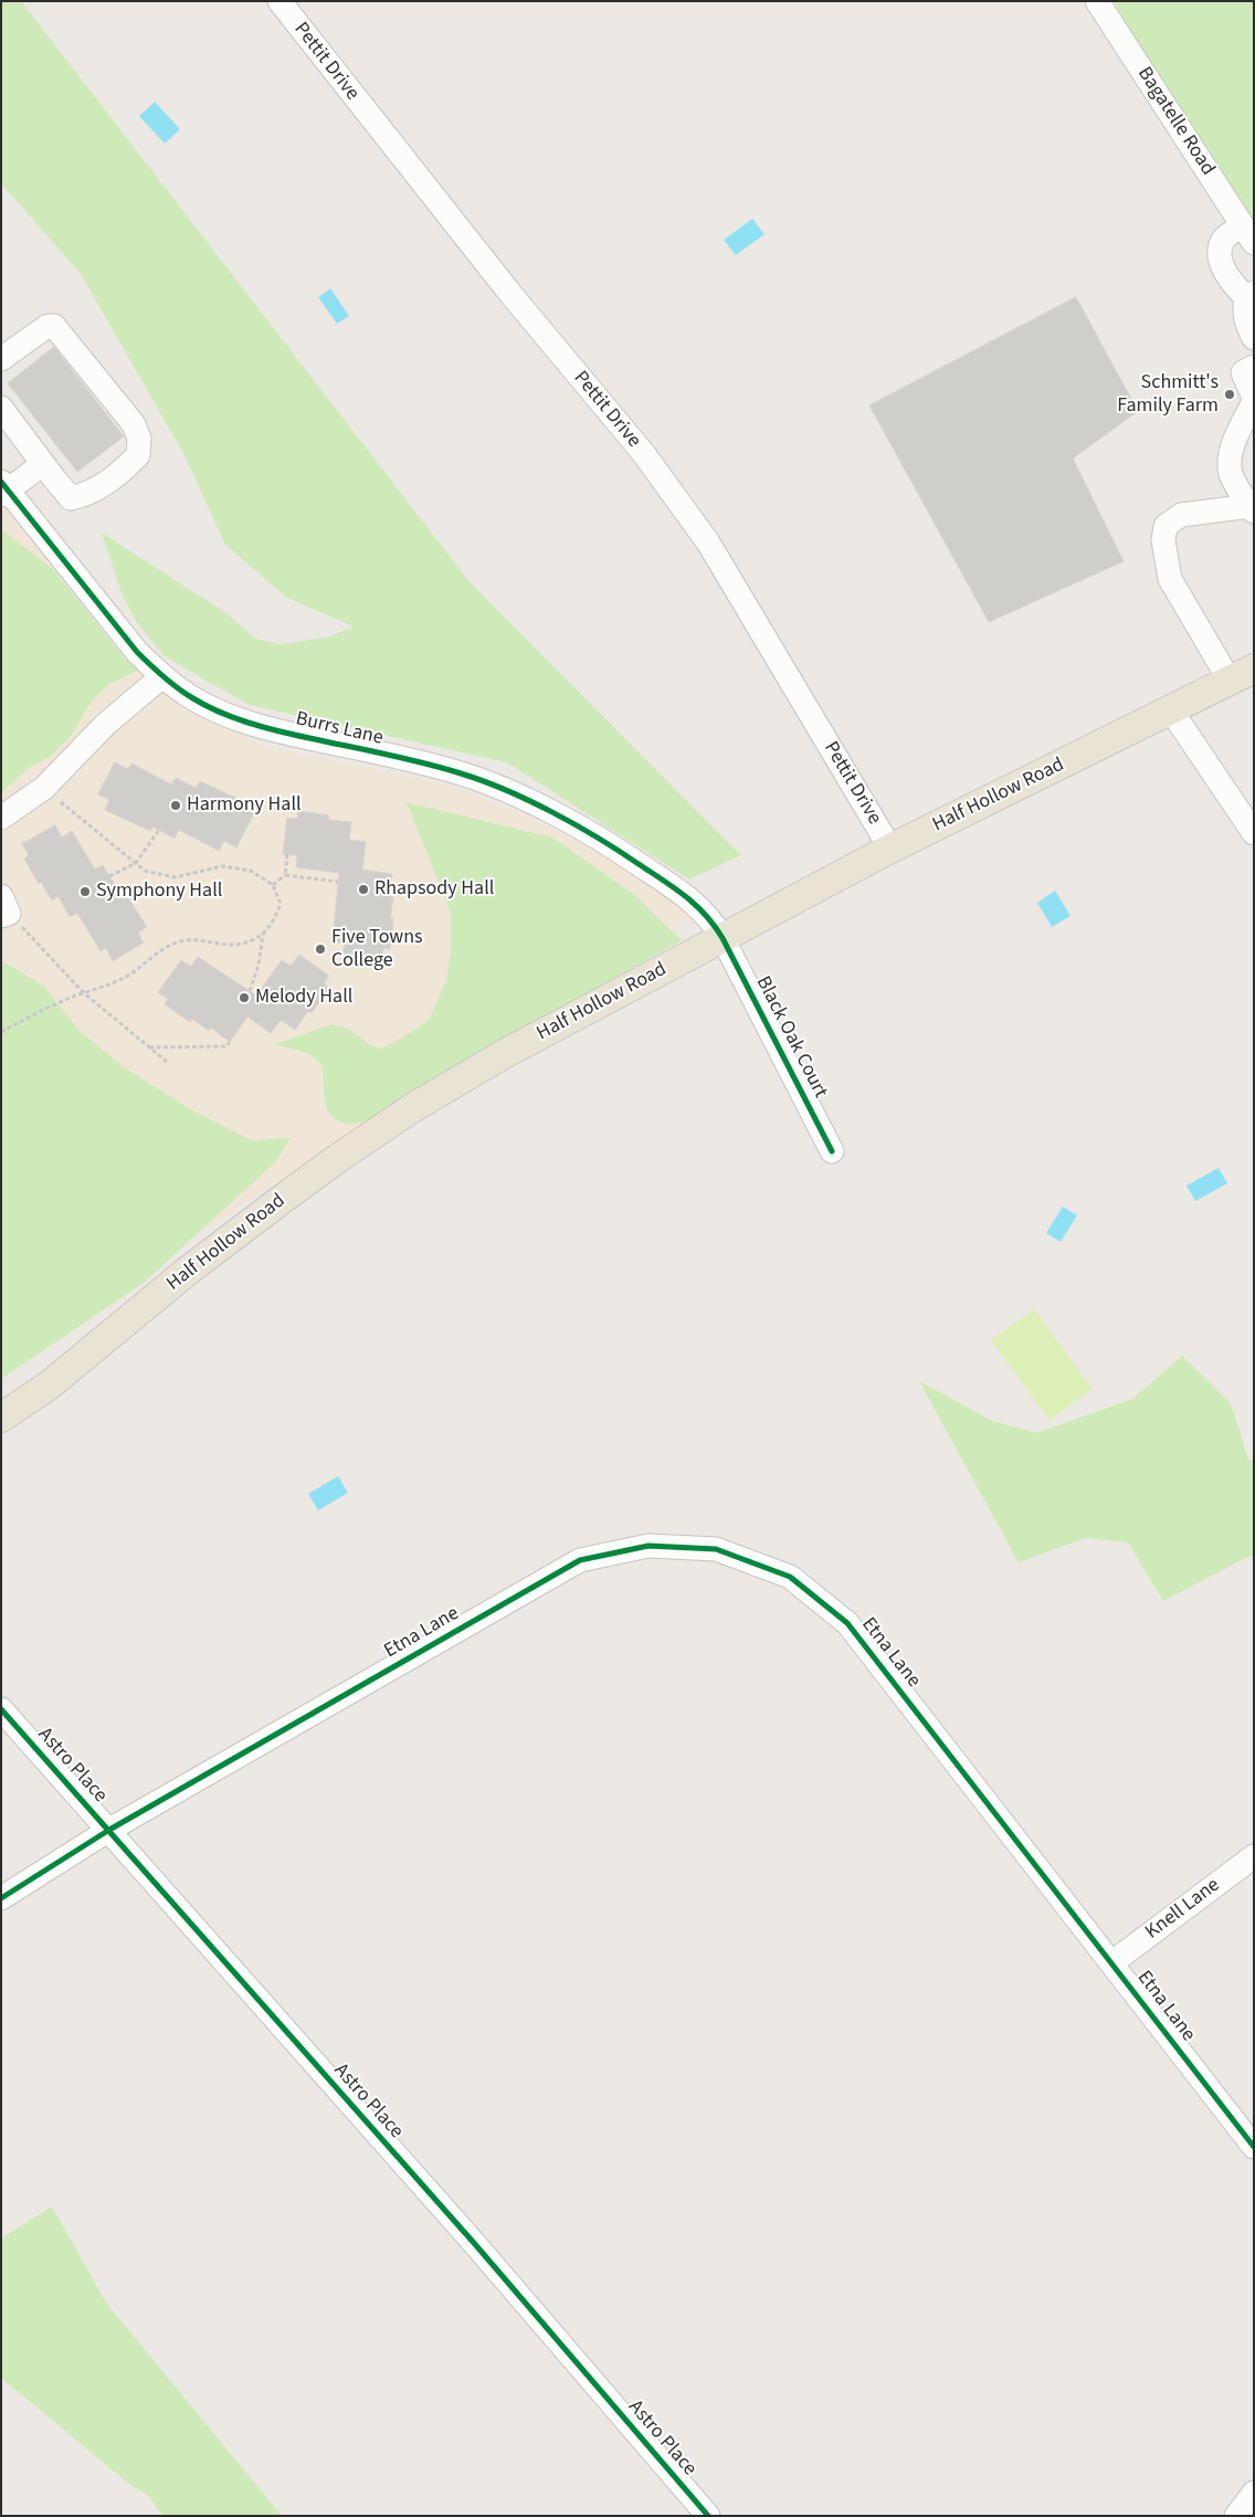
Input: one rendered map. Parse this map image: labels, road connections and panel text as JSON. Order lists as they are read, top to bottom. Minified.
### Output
{"streets":{"main road":["Half Hollow Road"],"street":["Pettit Drive","Bagatelle Road","Burrs Lane","Black Oak Court","Etna Lane","Astro Place","Knell Lane"]},"crossings":[["Pettit Drive","Half Hollow Road"],["Burrs Lane","Half Hollow Road"],["Burrs Lane","Black Oak Court"],["Half Hollow Road","Black Oak Court"],["Etna Lane","Astro Place"],["Etna Lane","Knell Lane"]],"places":["Schmitt's Family Farm","Harmony Hall","Rhapsody Hall","Symphony Hall","Five Towns College","Melody Hall"]}
